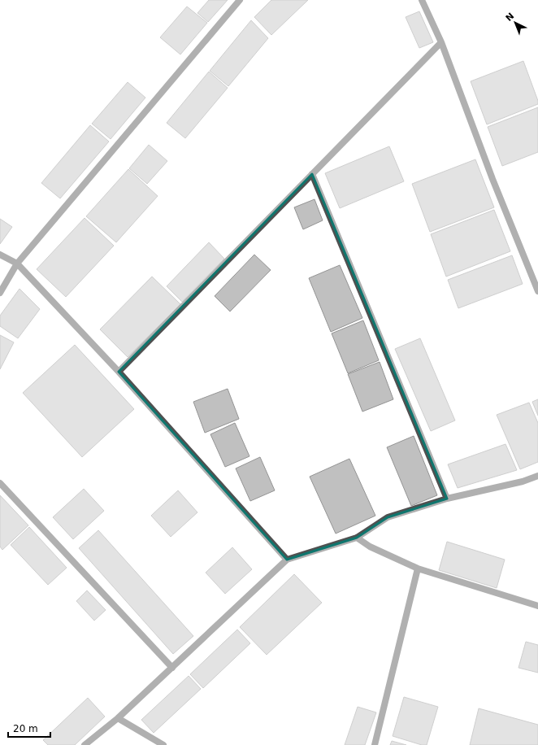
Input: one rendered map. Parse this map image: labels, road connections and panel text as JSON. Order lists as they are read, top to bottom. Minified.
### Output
{"scale_bar":"20 m","north":"top left"}
